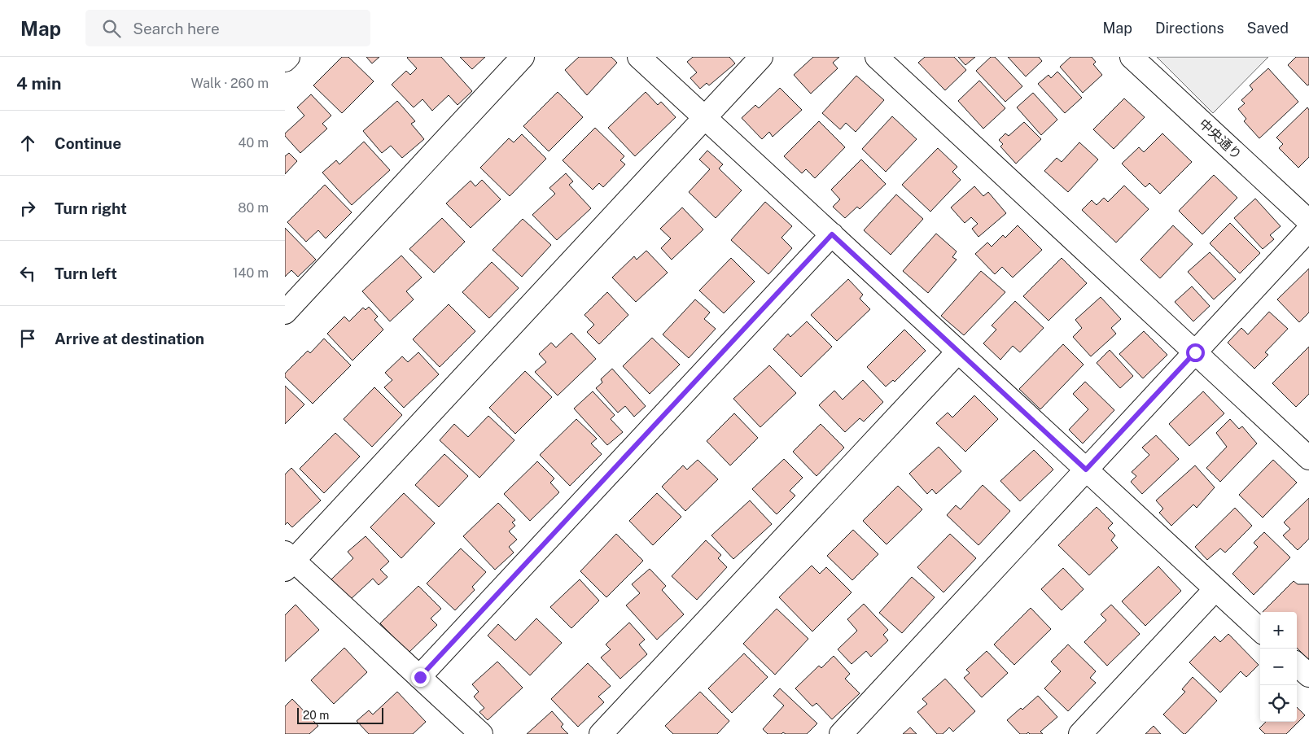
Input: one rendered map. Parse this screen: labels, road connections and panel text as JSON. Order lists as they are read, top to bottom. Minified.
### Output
{"streets":{"street":["中央通り"]},"scale_bar":"20 m","page":{"header":"Map","search":"Search here","nav":["Map","Directions","Saved"],"heading":["4 min","Walk · 260 m"],"list":[["Continue","40 m"],["Turn right","80 m"],["Turn left","140 m"],"Arrive at destination"],"map_buttons":["+","−"],"scale":"20 m"}}
